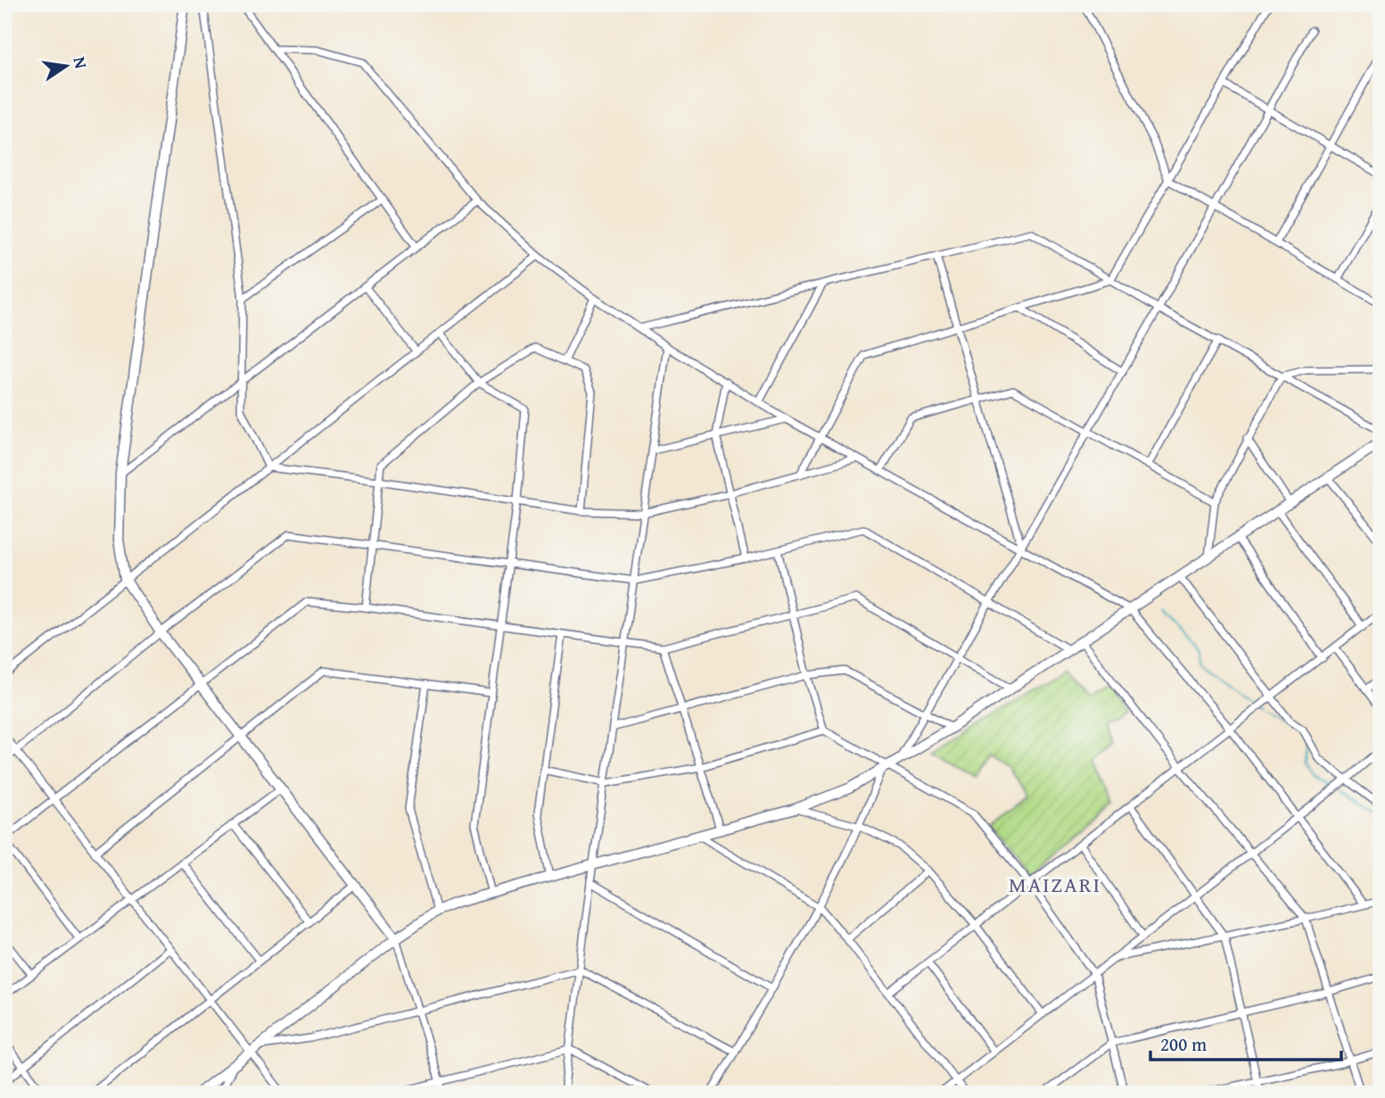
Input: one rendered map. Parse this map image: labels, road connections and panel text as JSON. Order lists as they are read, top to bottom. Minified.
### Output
{"districts":["MAIZARI"],"scale_bar":"200 m","north":"right"}
